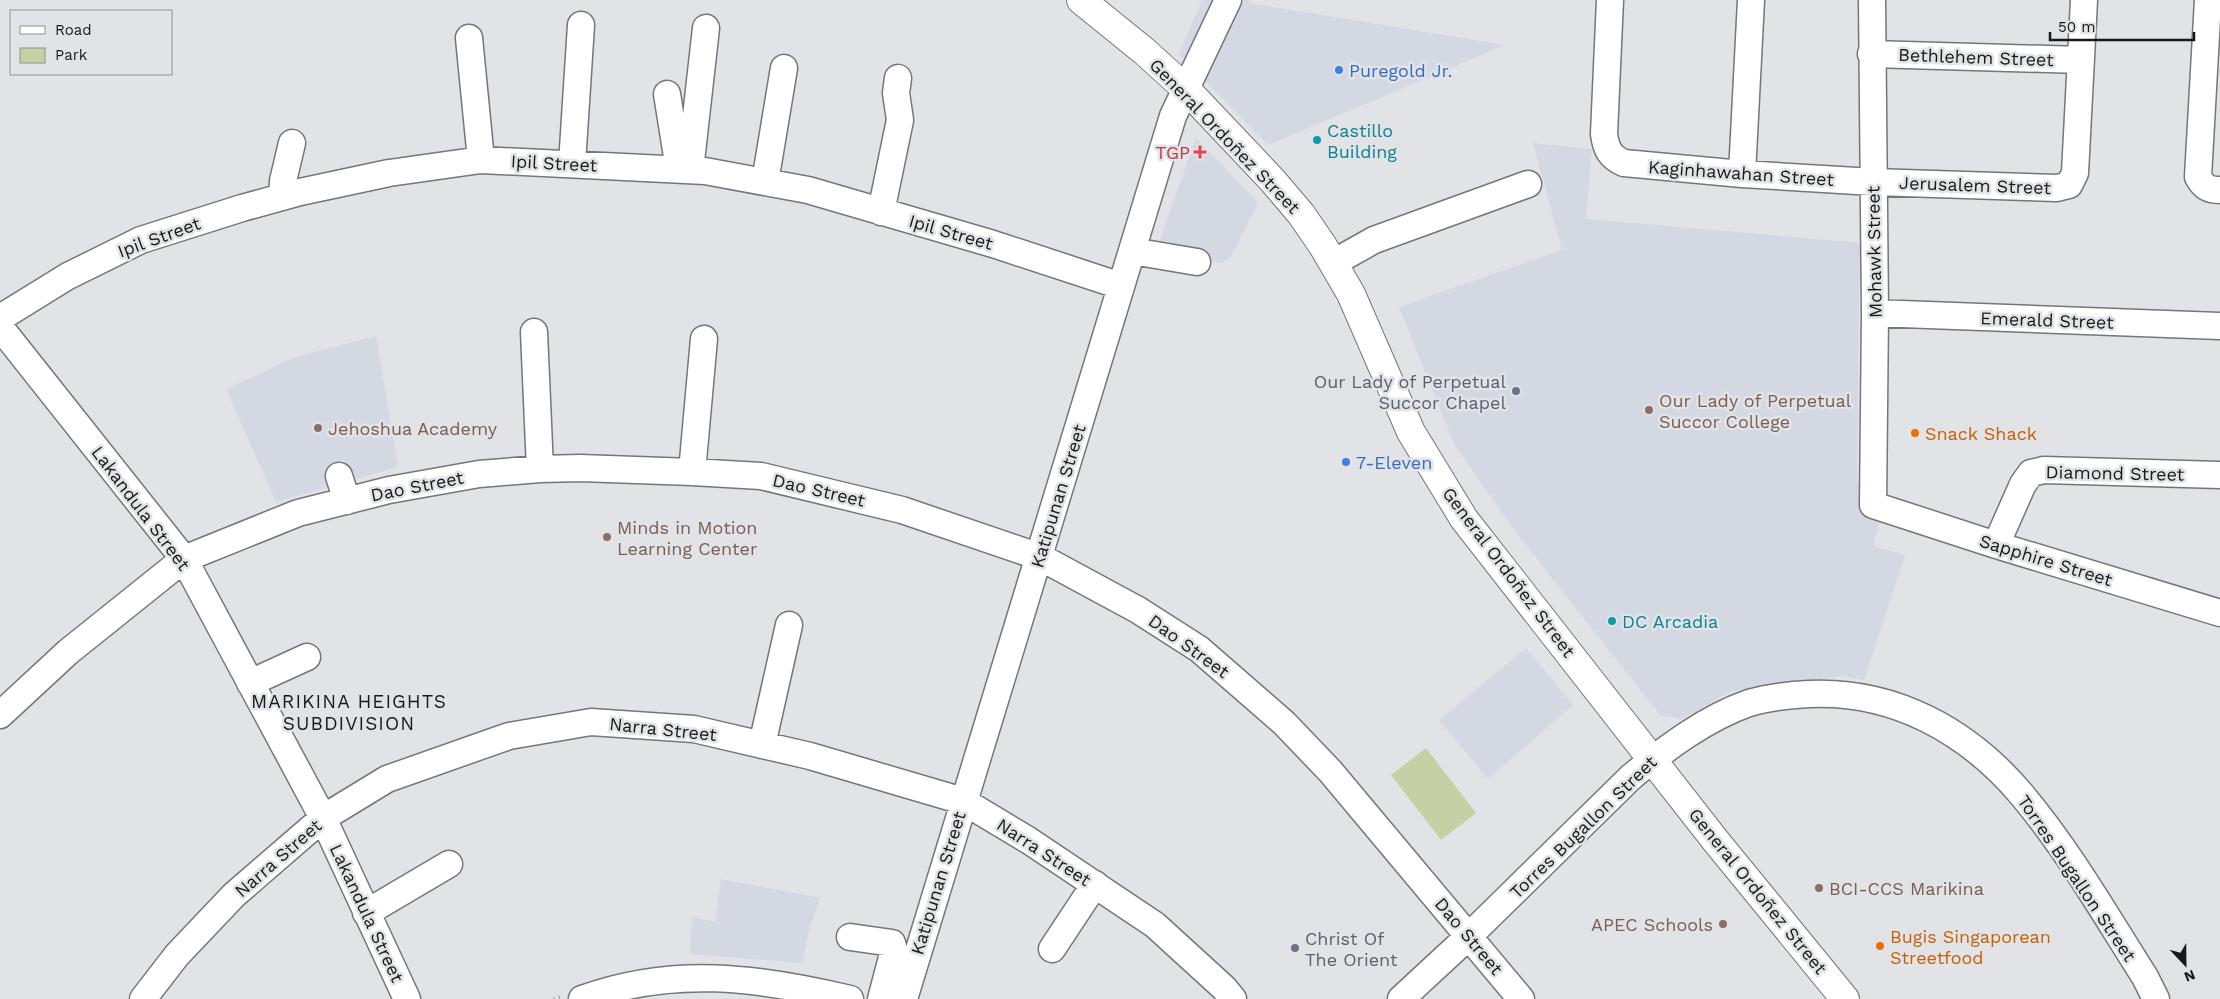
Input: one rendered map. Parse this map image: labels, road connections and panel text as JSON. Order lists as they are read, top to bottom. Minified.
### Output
{"streets":{"main road":["General Ordoñez Street"],"street":["Bethlehem Street","Ipil Street","Kaginhawahan Street","Jerusalem Street","Mohawk Street","Emerald Street","Diamond Street","Dao Street","Katipunan Street","Lakandula Street","Sapphire Street","Narra Street","Torres Bugallon Street"]},"crossings":[["Bethlehem Street","Jerusalem Street"],["Bethlehem Street","Mohawk Street"],["General Ordoñez Street","Katipunan Street"],["General Ordoñez Street","Torres Bugallon Street"],["Ipil Street","Katipunan Street"],["Kaginhawahan Street","Jerusalem Street"],["Kaginhawahan Street","Mohawk Street"],["Jerusalem Street","Mohawk Street"],["Mohawk Street","Emerald Street"],["Mohawk Street","Sapphire Street"],["Diamond Street","Sapphire Street"],["Dao Street","Katipunan Street"],["Dao Street","Lakandula Street"],["Dao Street","Torres Bugallon Street"],["Katipunan Street","Narra Street"],["Lakandula Street","Narra Street"]],"districts":["MARIKINA HEIGHTS SUBDIVISION"],"places":{"other":["Puregold Jr.","Castillo Building","Our Lady of Perpetual Succor Chapel","Our Lady of Perpetual Succor College","Jehoshua Academy","Snack Shack","7-Eleven","Minds in Motion Learning Center","DC Arcadia","BCI-CCS Marikina","APEC Schools","Bugis Singaporean Streetfood","Christ Of The Orient"],"health":["TGP"]},"legend":["Road","Park"],"scale_bar":"50 m","north":"bottom"}
